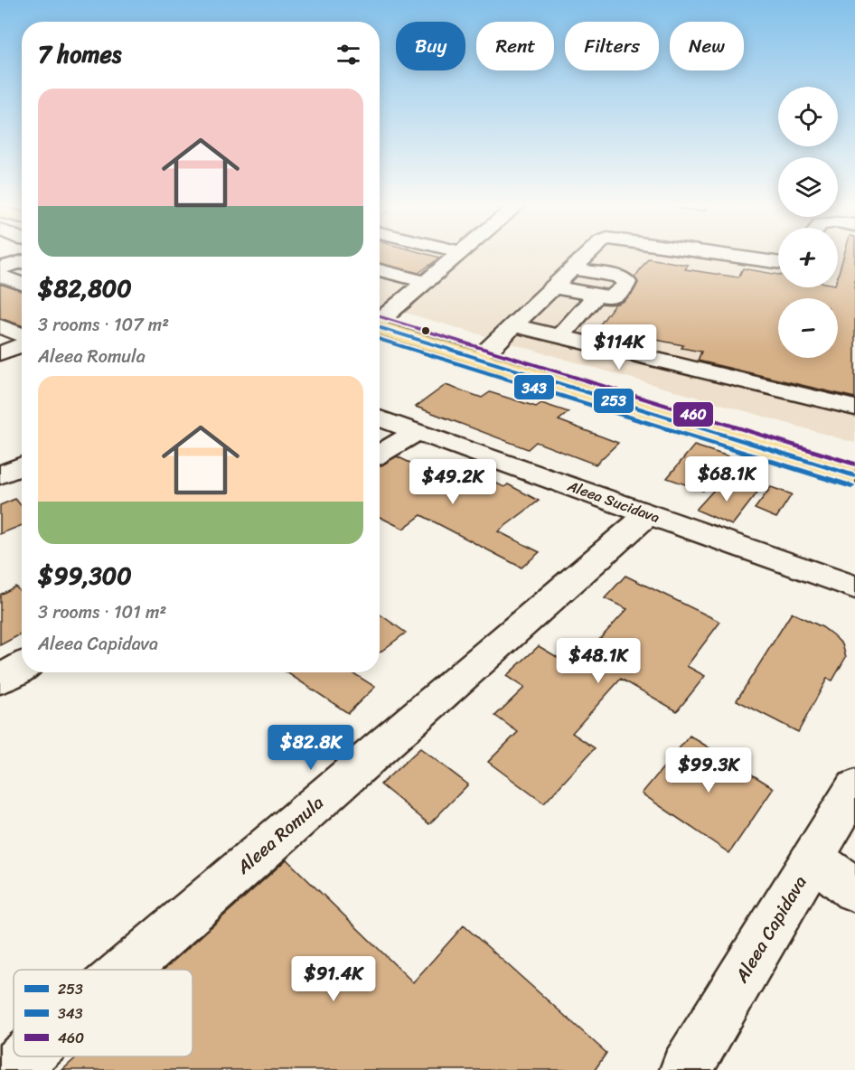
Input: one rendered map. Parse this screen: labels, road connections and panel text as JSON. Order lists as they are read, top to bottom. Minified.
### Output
{"streets":{"street":["Aleea Sucidava","Aleea Romula","Aleea Capidava"]},"crossings":[["Aleea Sucidava","Aleea Romula"]],"lines":["transit line 460","transit line 253","transit line 343"],"legend":["253","343","460"],"page":{"chip":["Buy","Rent","Filters","New"],"heading":"7 homes","map_buttons":["+","−"],"list":[{"name":"$82,800","note":"3 rooms · 107 m² · Aleea Romula"},{"name":"$99,300","note":"3 rooms · 101 m² · Aleea Capidava"}],"price":["$114K","$68.1K","$49.2K","$48.1K","$82.8K","$99.3K","$91.4K"]}}
